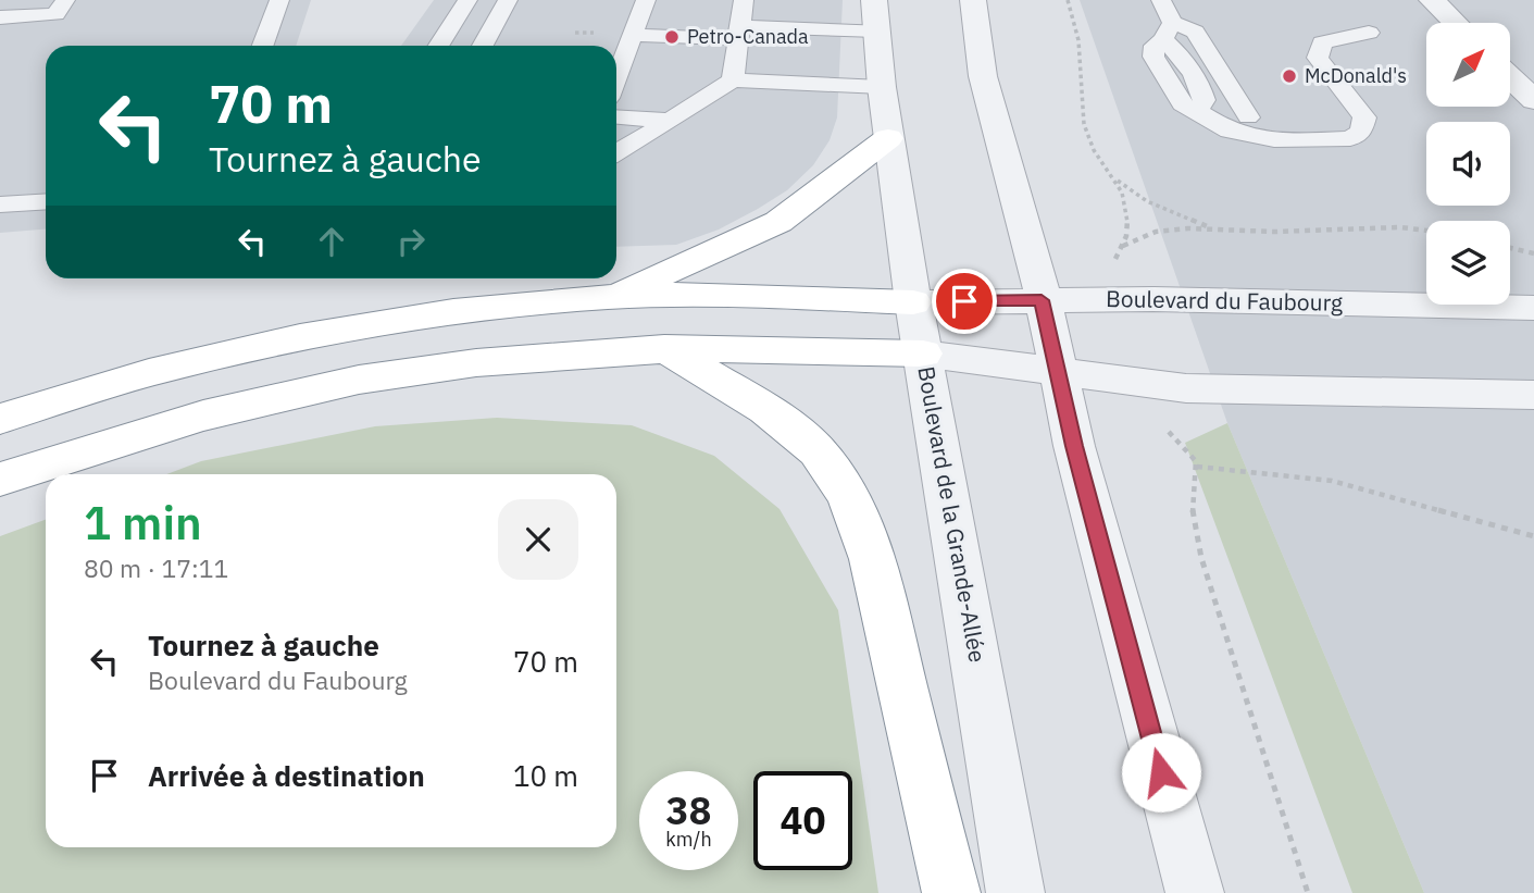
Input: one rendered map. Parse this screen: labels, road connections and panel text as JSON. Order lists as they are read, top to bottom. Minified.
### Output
{"streets":{"street":["Boulevard du Faubourg","Boulevard de la Grande-Allée"]},"crossings":[["Boulevard du Faubourg","Boulevard de la Grande-Allée"]],"places":["Petro-Canada","McDonald's"],"north":"top right","page":{"turn":["70 m","Tournez à gauche"],"heading":["1 min","80 m · 17:11"],"list":[{"name":"Tournez à gauche","note":"Boulevard du Faubourg","value":"70 m"},{"name":"Arrivée à destination","value":"10 m"}],"speed":"38 km/h","limit":"40"}}
